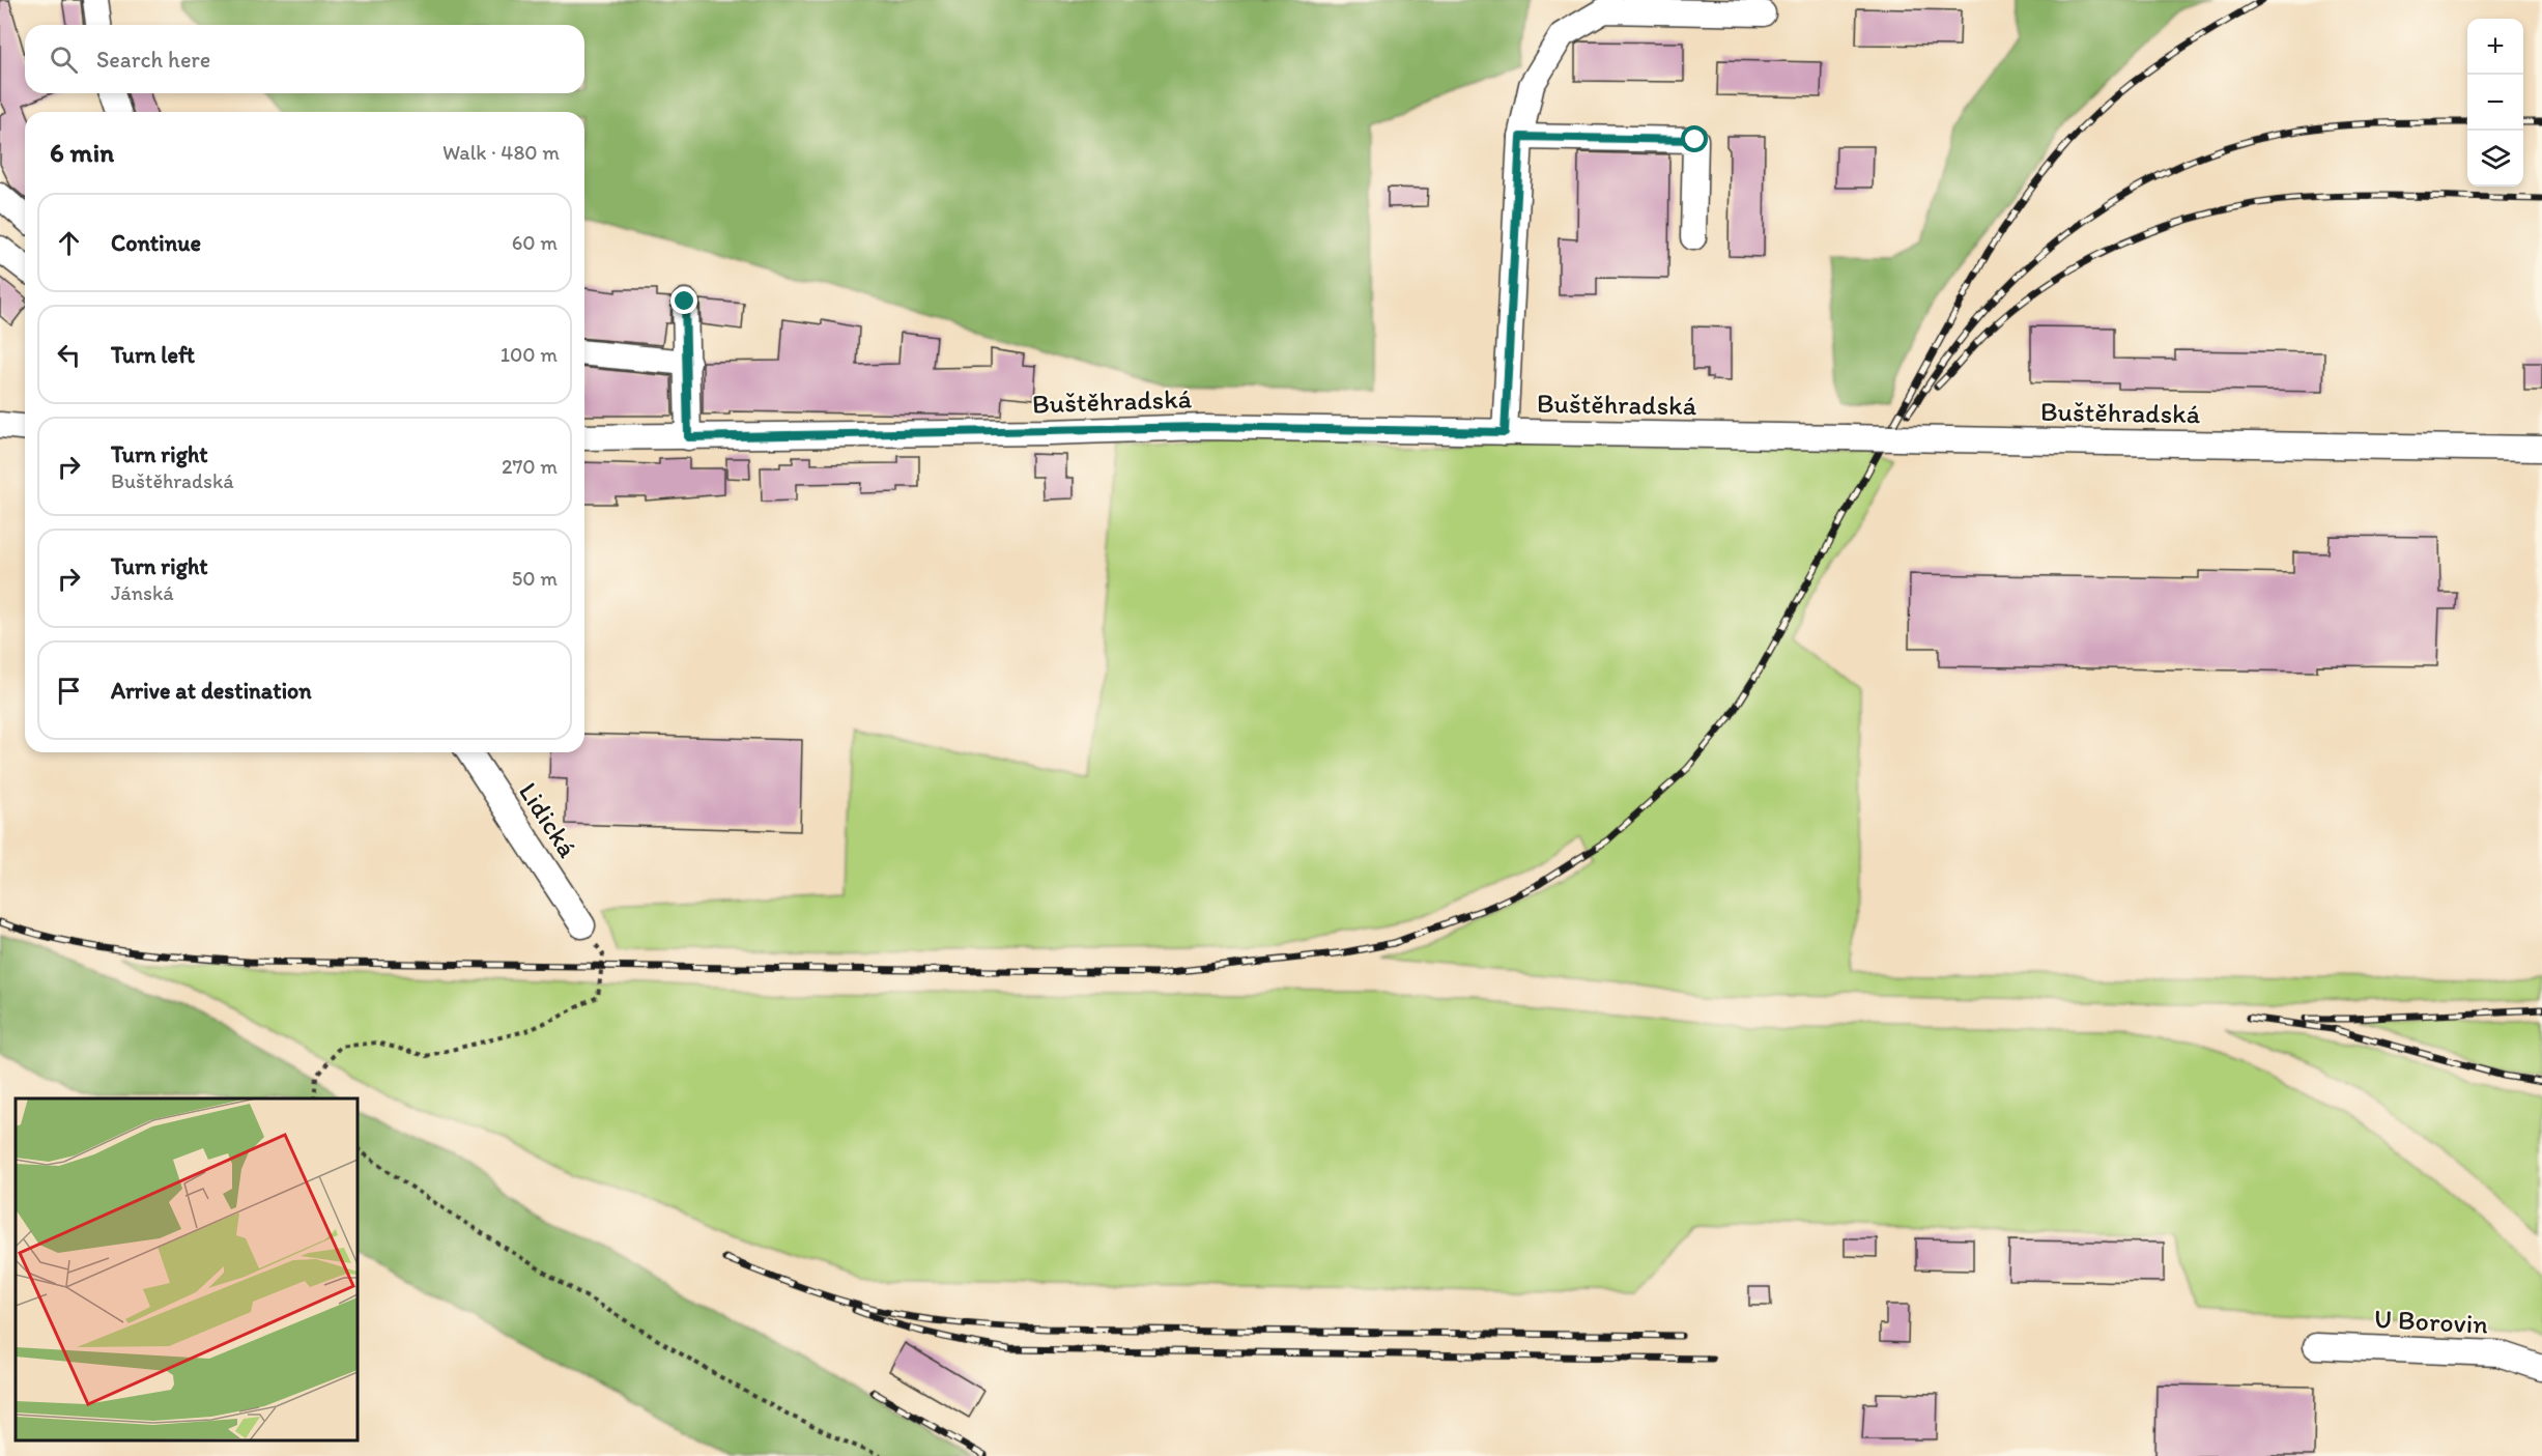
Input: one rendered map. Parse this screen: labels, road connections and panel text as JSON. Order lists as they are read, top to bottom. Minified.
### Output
{"streets":{"street":["Buštěhradská","Lidická","U Borovin"]},"page":{"map_buttons":["+","−"],"search":"Search here","heading":["6 min","Walk · 480 m"],"list":[["Continue","60 m"],["Turn left","100 m"],["Turn right","Buštěhradská","270 m"],["Turn right","Jánská","50 m"],"Arrive at destination"]}}
